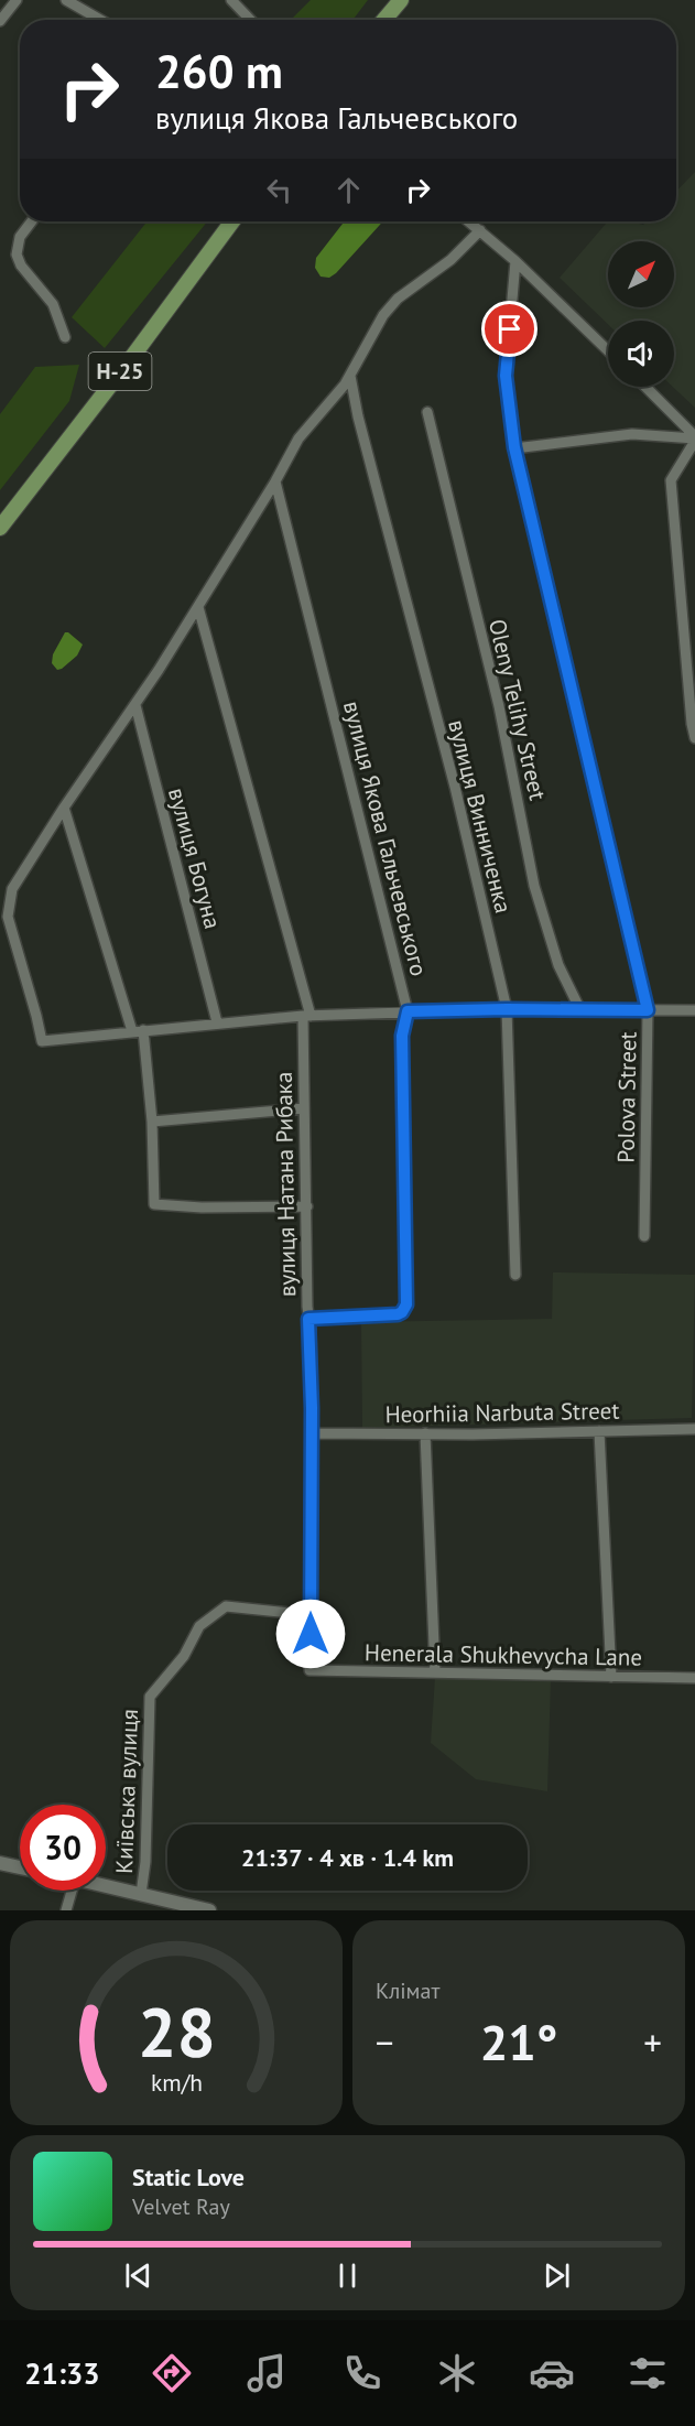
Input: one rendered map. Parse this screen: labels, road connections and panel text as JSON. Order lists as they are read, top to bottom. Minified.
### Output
{"streets":{"main road":["Н-25"],"street":["Oleny Telihy Street","вулиця Винниченка","вулиця Якова Гальчевського","вулиця Богуна","Polova Street","вулиця Натана Рибака","Heorhiia Narbuta Street","Henerala Shukhevycha Lane","Київська вулиця"]},"crossings":[["вулиця Якова Гальчевського","вулиця Натана Рибака"],["вулиця Натана Рибака","Heorhiia Narbuta Street"],["вулиця Натана Рибака","Henerala Shukhevycha Lane"],["вулиця Натана Рибака","Київська вулиця"]],"north":"top right","page":{"turn":["260 m","вулиця Якова Гальчевського"],"limit":"30","trip":"21:37 · 4 хв · 1.4 km","tile":"Клімат","heat":["−","21°","+"],"song":["Static Love","Velvet Ray"],"tabs":"21:33","gauge":["28","km/h"]}}
